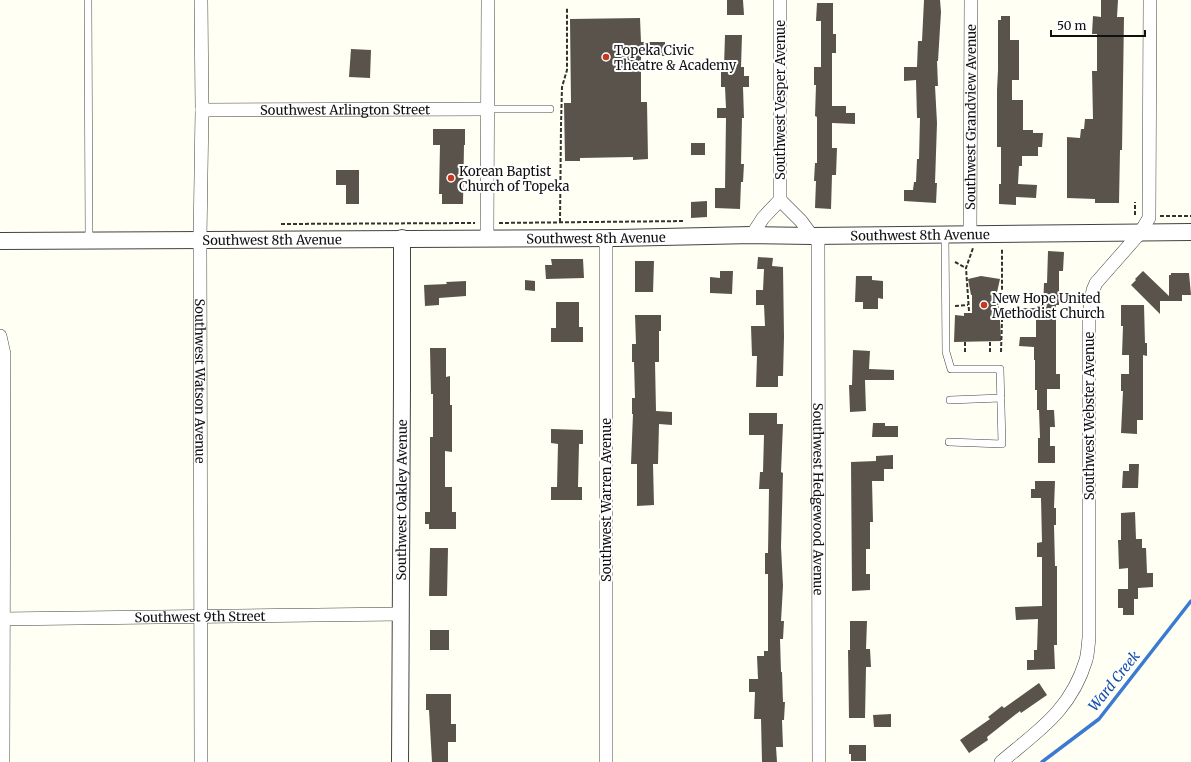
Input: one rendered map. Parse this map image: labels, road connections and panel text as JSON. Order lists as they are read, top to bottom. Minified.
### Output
{"streets":{"street":["Southwest Vesper Avenue","Southwest Arlington Street","Southwest Grandview Avenue","Southwest 8th Avenue","Southwest Watson Avenue","Southwest Webster Avenue","Southwest Hedgewood Avenue","Southwest Oakley Avenue","Southwest Warren Avenue","Southwest 9th Street"]},"crossings":[["Southwest Arlington Street","Southwest Watson Avenue"],["Southwest Grandview Avenue","Southwest 8th Avenue"],["Southwest 8th Avenue","Southwest Watson Avenue"],["Southwest 8th Avenue","Southwest Webster Avenue"],["Southwest 8th Avenue","Southwest Hedgewood Avenue"],["Southwest 8th Avenue","Southwest Oakley Avenue"],["Southwest 8th Avenue","Southwest Warren Avenue"],["Southwest Watson Avenue","Southwest 9th Street"],["Southwest Oakley Avenue","Southwest 9th Street"]],"water":["Ward Creek"],"places":["Topeka Civic Theatre & Academy","Korean Baptist Church of Topeka","New Hope United Methodist Church"],"scale_bar":"50 m"}
